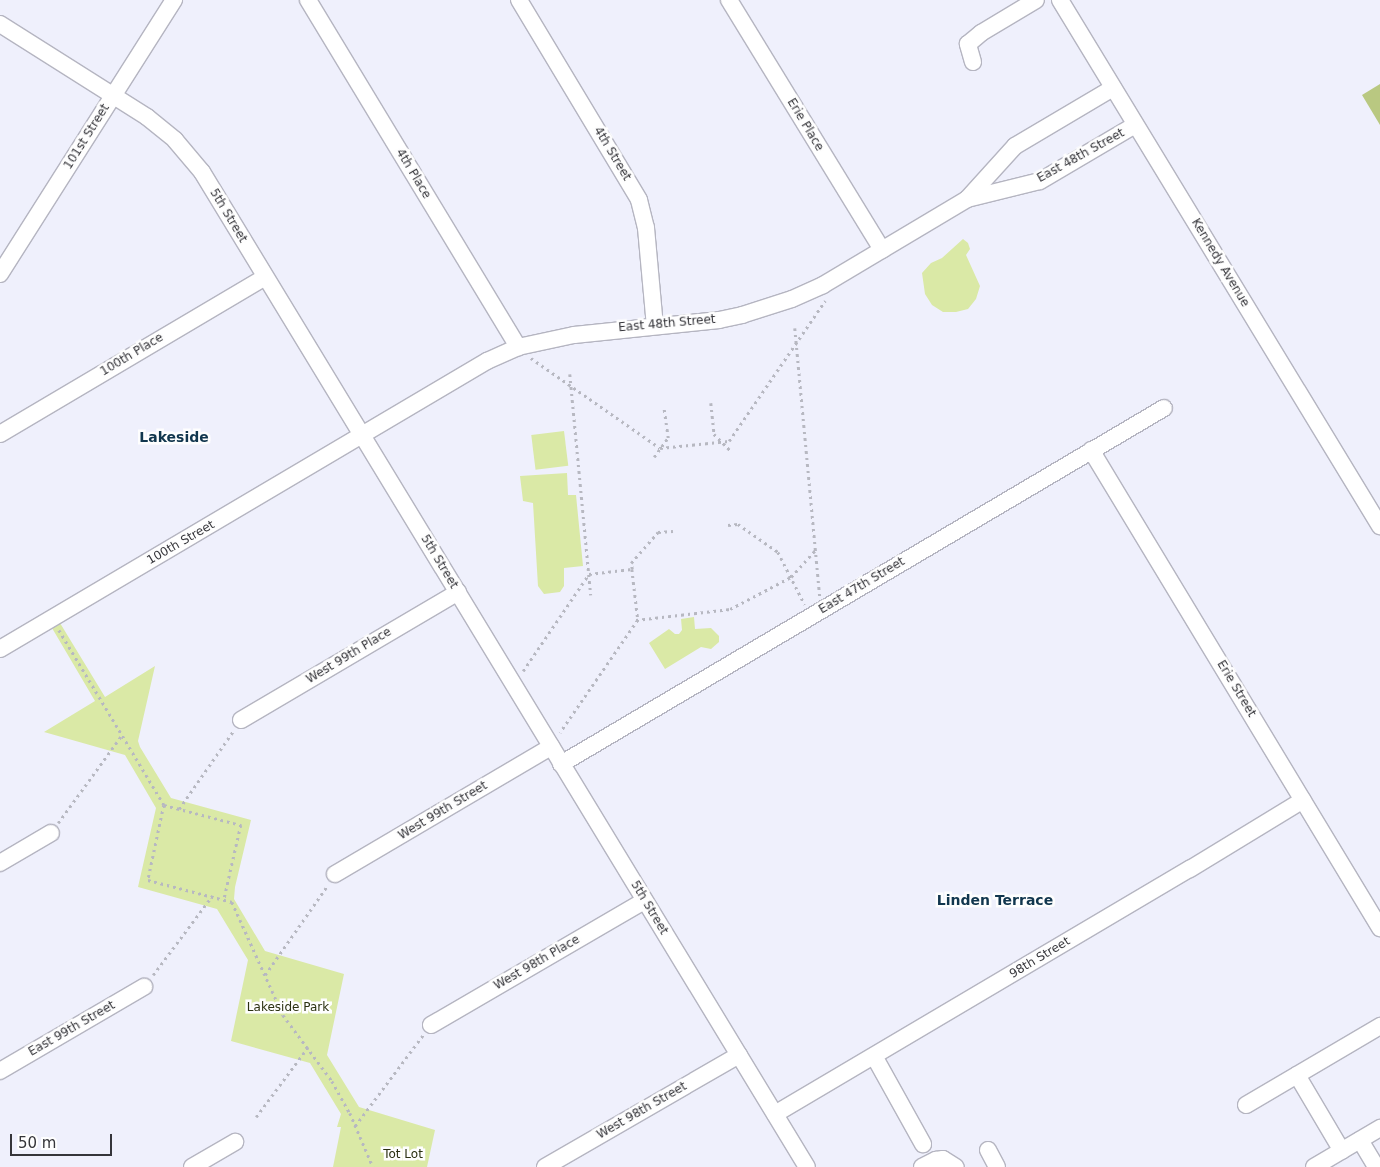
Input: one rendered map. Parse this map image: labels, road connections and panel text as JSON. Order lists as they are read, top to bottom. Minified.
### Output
{"streets":{"street":["Erie Place","101st Street","4th Street","East 48th Street","4th Place","5th Street","Kennedy Avenue","100th Place","100th Street","East 47th Street","West 99th Place","Erie Street","West 99th Street","98th Street","West 98th Place","East 99th Street","West 98th Street"]},"crossings":[["Erie Place","East 48th Street"],["101st Street","5th Street"],["4th Street","East 48th Street"],["East 48th Street","4th Place"],["East 48th Street","5th Street"],["East 48th Street","Kennedy Avenue"],["East 48th Street","100th Street"],["5th Street","100th Place"],["5th Street","100th Street"],["5th Street","East 47th Street"],["5th Street","West 99th Place"],["5th Street","West 99th Street"],["5th Street","98th Street"],["5th Street","West 98th Place"],["5th Street","West 98th Street"],["East 47th Street","Erie Street"],["Erie Street","98th Street"]],"districts":["Lakeside","Linden Terrace"],"parks":["Lakeside Park","Tot Lot"],"scale_bar":"50 m"}
